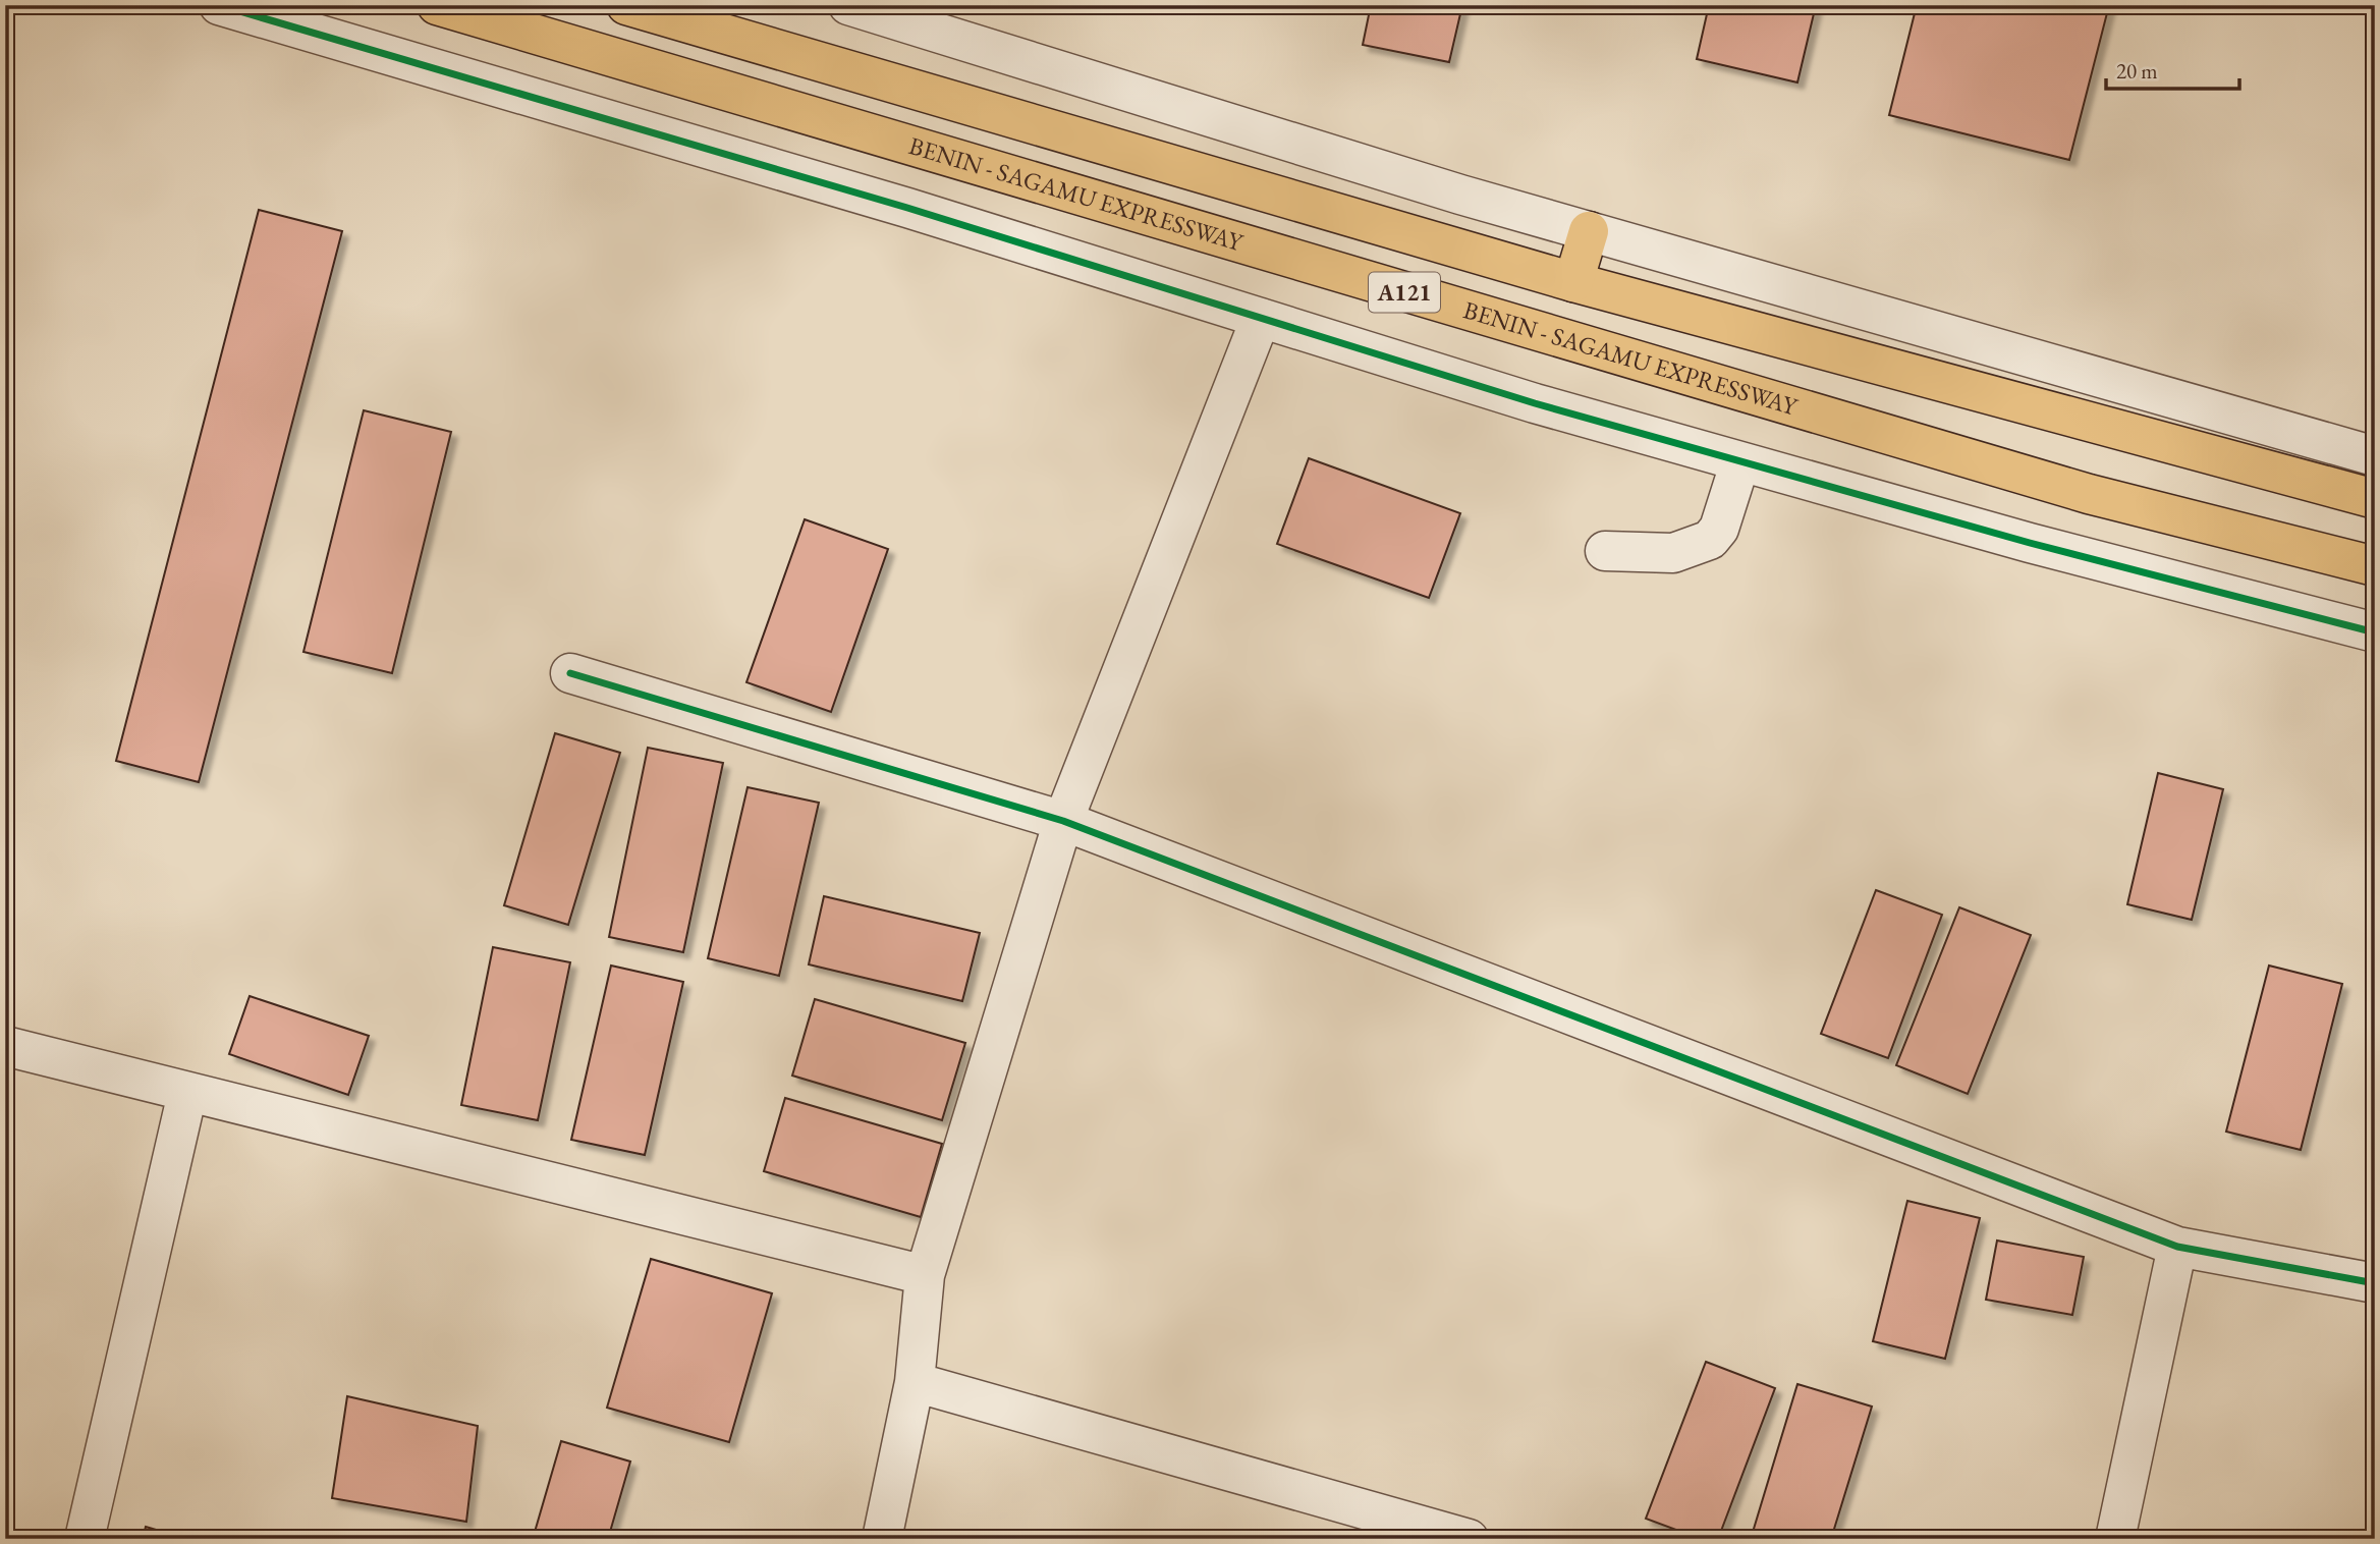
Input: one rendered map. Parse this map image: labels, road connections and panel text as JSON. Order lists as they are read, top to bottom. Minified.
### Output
{"streets":{"highway":["BENIN - SAGAMU EXPRESSWAY","A121"]},"scale_bar":"20 m"}
